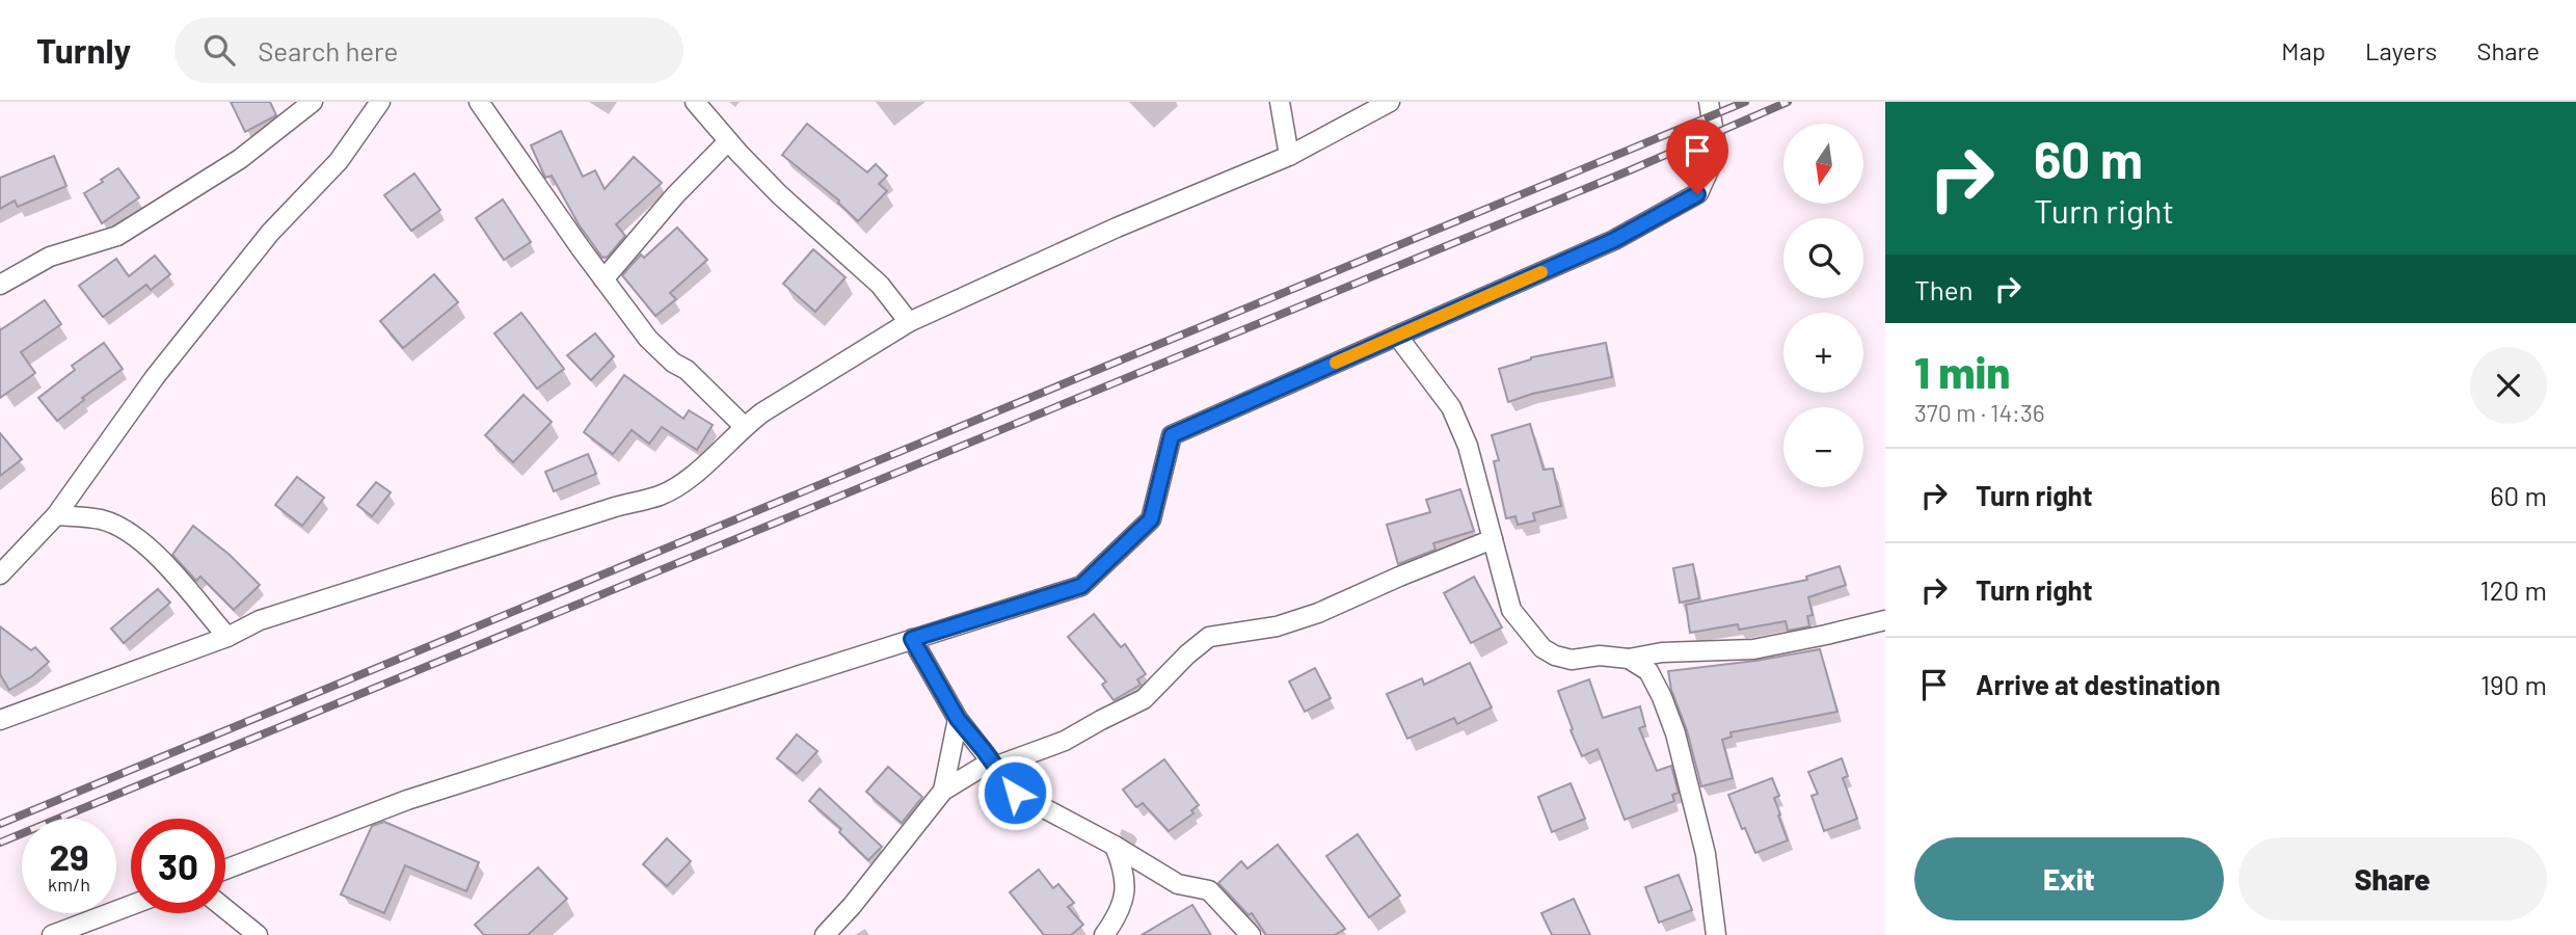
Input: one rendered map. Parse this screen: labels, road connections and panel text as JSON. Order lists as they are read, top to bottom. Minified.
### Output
{"north":"bottom","page":{"header":"Turnly","search":"Search here","nav":["Map","Layers","Share"],"turn":["60 m","Turn right"],"map_buttons":["+","−"],"then":"Then","heading":["1 min","370 m · 14:36"],"list":[{"name":"Turn right","value":"60 m"},{"name":"Turn right","value":"120 m"},{"name":"Arrive at destination","value":"190 m"}],"speed":"29 km/h","limit":"30","buttons":["Exit","Share"]}}
